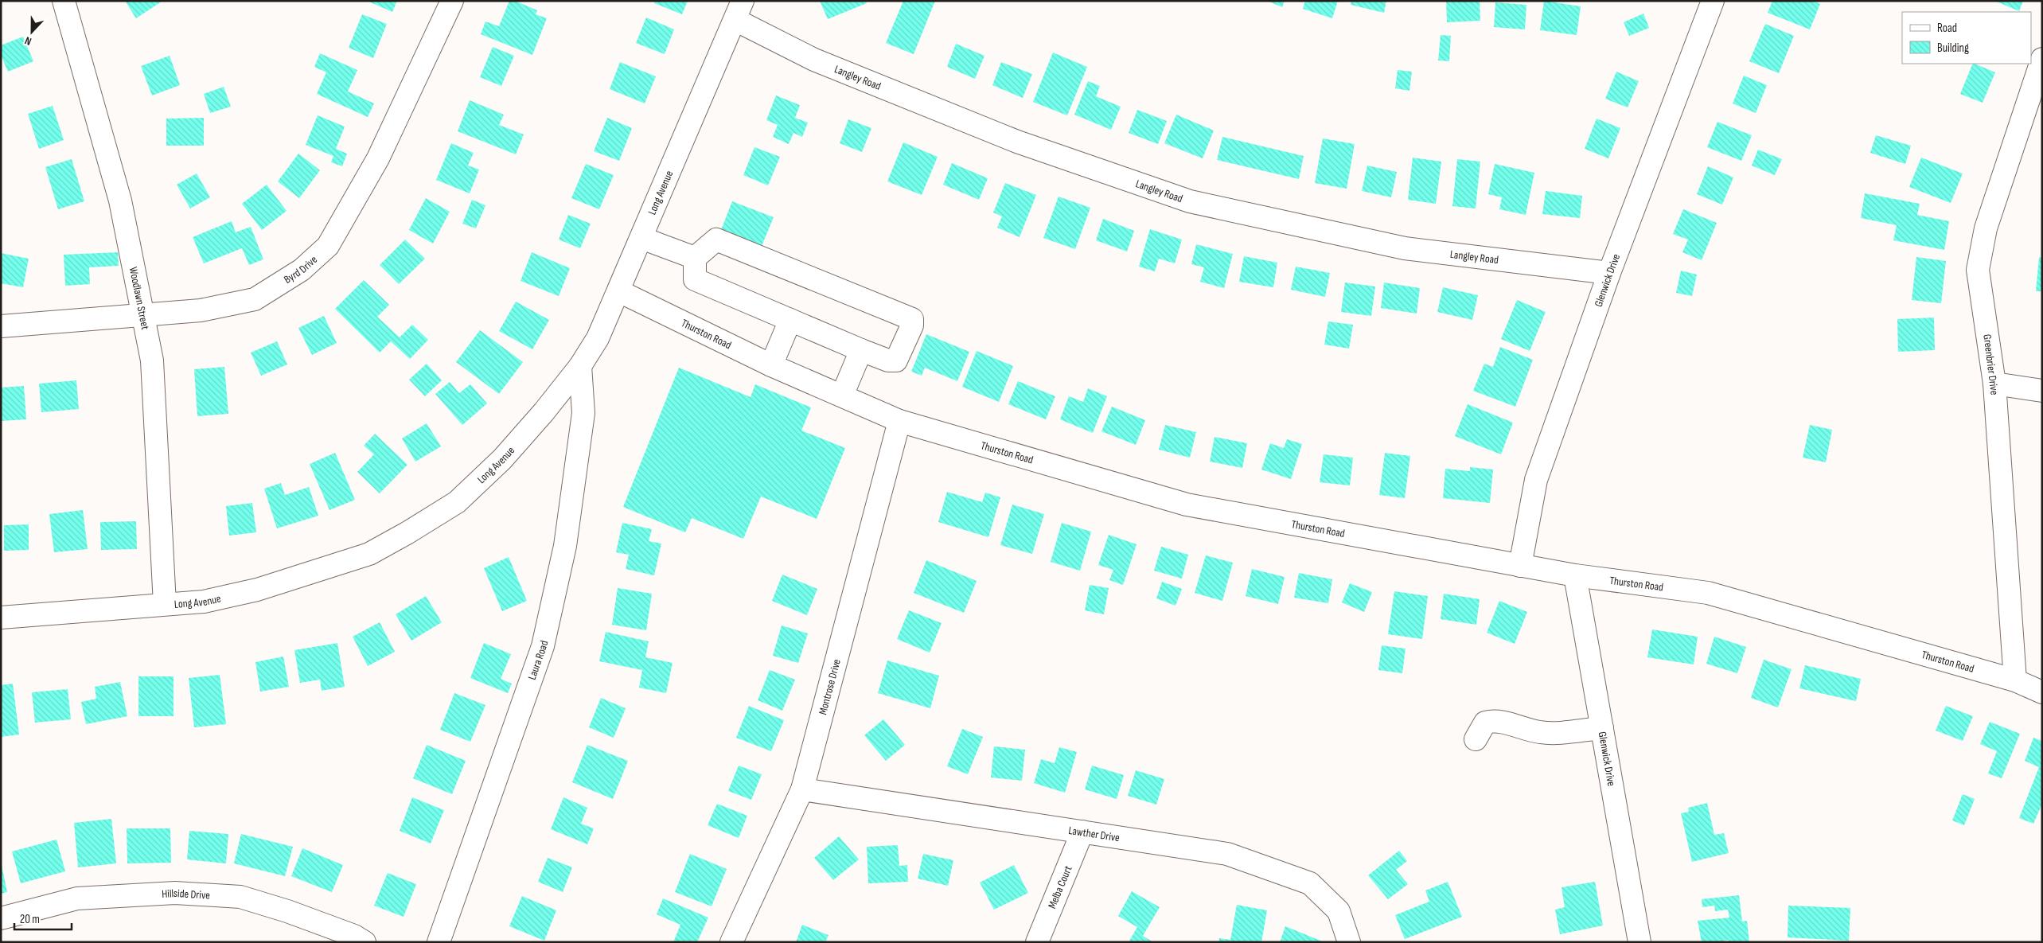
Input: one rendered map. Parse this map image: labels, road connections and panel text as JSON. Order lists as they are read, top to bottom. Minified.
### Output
{"streets":{"street":["Langley Road","Long Avenue","Byrd Drive","Glenwick Drive","Woodlawn Street","Thurston Road","Greenbrier Drive","Laura Road","Montrose Drive","Lawther Drive","Melba Court","Hillside Drive"]},"crossings":[["Langley Road","Long Avenue"],["Langley Road","Glenwick Drive"],["Long Avenue","Woodlawn Street"],["Long Avenue","Thurston Road"],["Long Avenue","Laura Road"],["Byrd Drive","Woodlawn Street"],["Glenwick Drive","Thurston Road"],["Thurston Road","Greenbrier Drive"],["Thurston Road","Montrose Drive"],["Montrose Drive","Lawther Drive"],["Lawther Drive","Melba Court"]],"legend":["Road","Building"],"scale_bar":"20 m","north":"bottom"}
